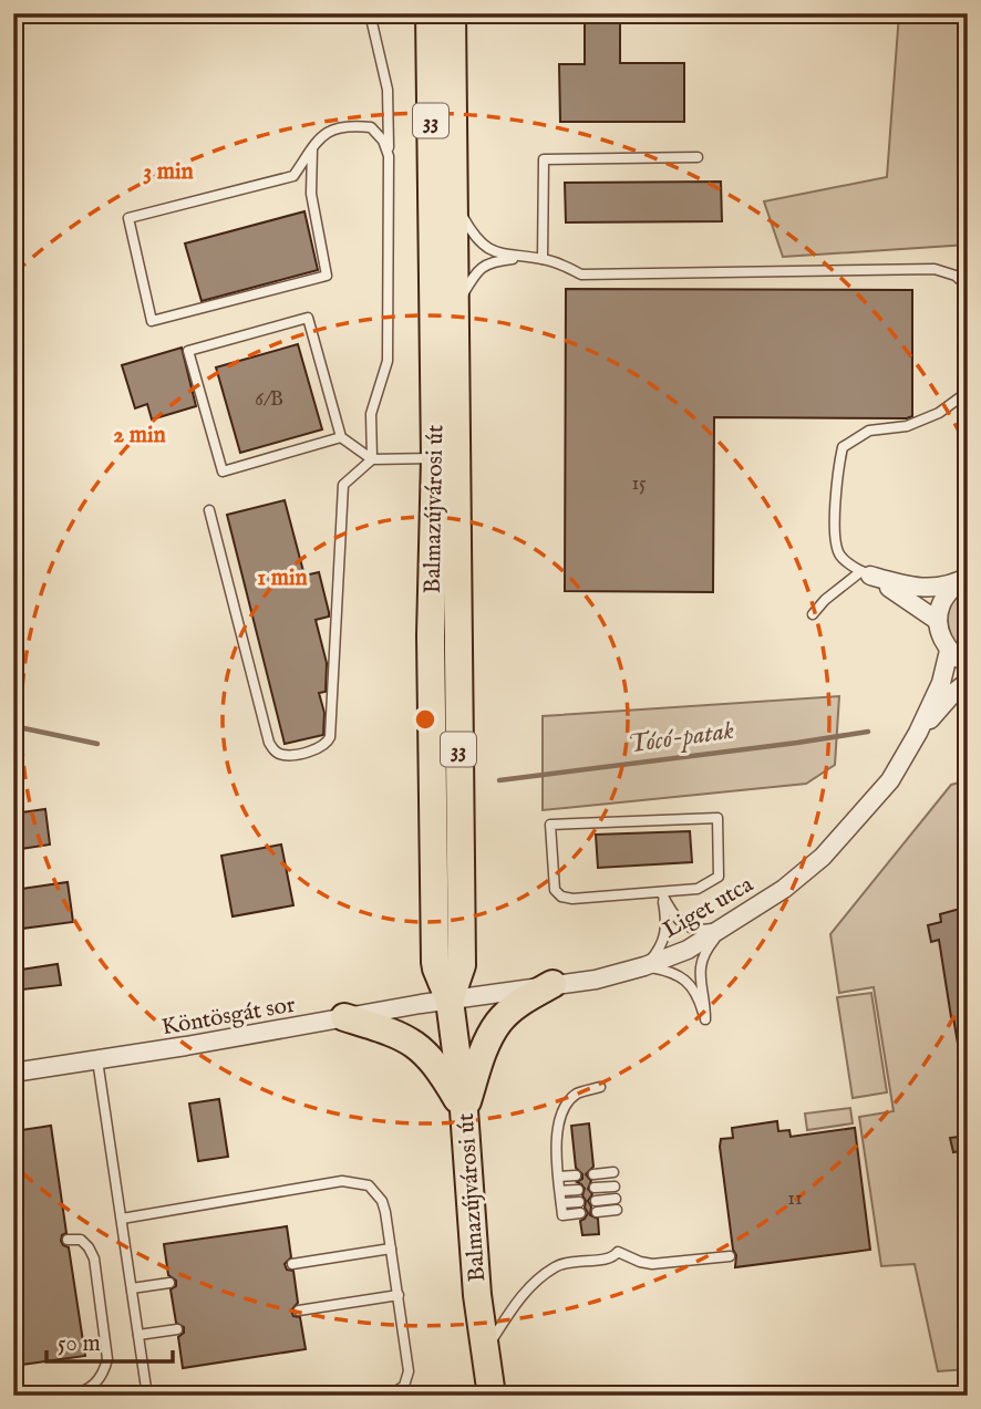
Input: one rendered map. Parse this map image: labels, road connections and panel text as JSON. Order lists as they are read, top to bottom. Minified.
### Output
{"streets":{"main road":["33","Balmazújvárosi út"],"street":["Liget utca","Köntösgát sor"]},"crossings":[["Balmazújvárosi út","Liget utca"],["Balmazújvárosi út","Köntösgát sor"],["Liget utca","Köntösgát sor"]],"water":["Tócó-patak"],"house_numbers":["6/B","15","11"],"scale_bar":"50 m","rings":["3 min","2 min","1 min"]}
